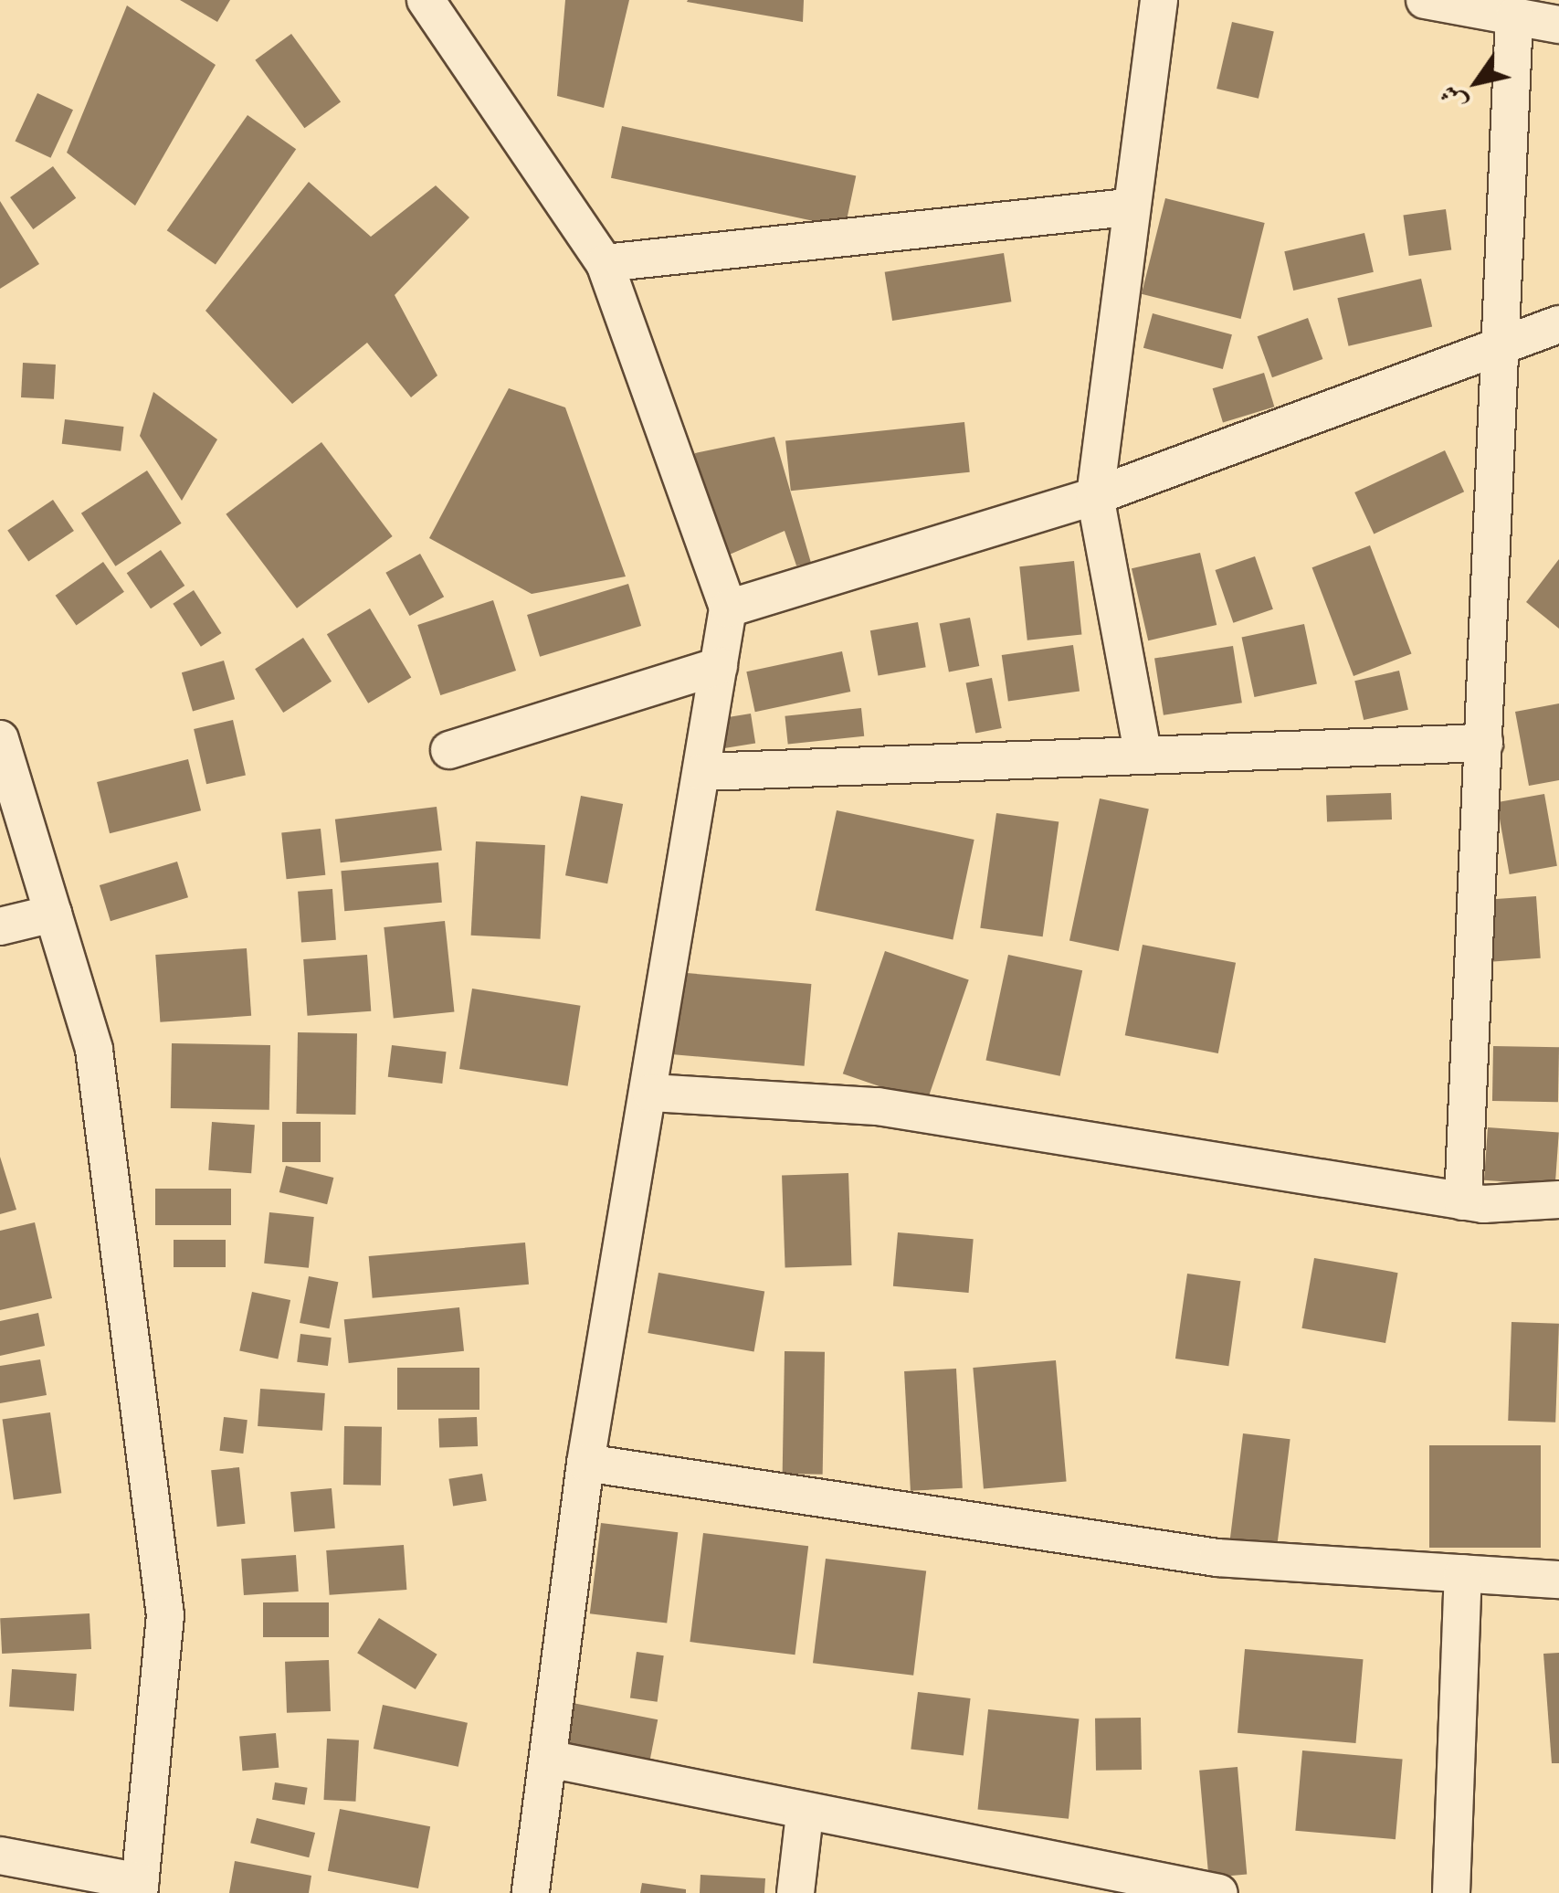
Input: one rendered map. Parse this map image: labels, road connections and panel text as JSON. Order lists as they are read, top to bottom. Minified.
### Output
{"north":"bottom left"}
